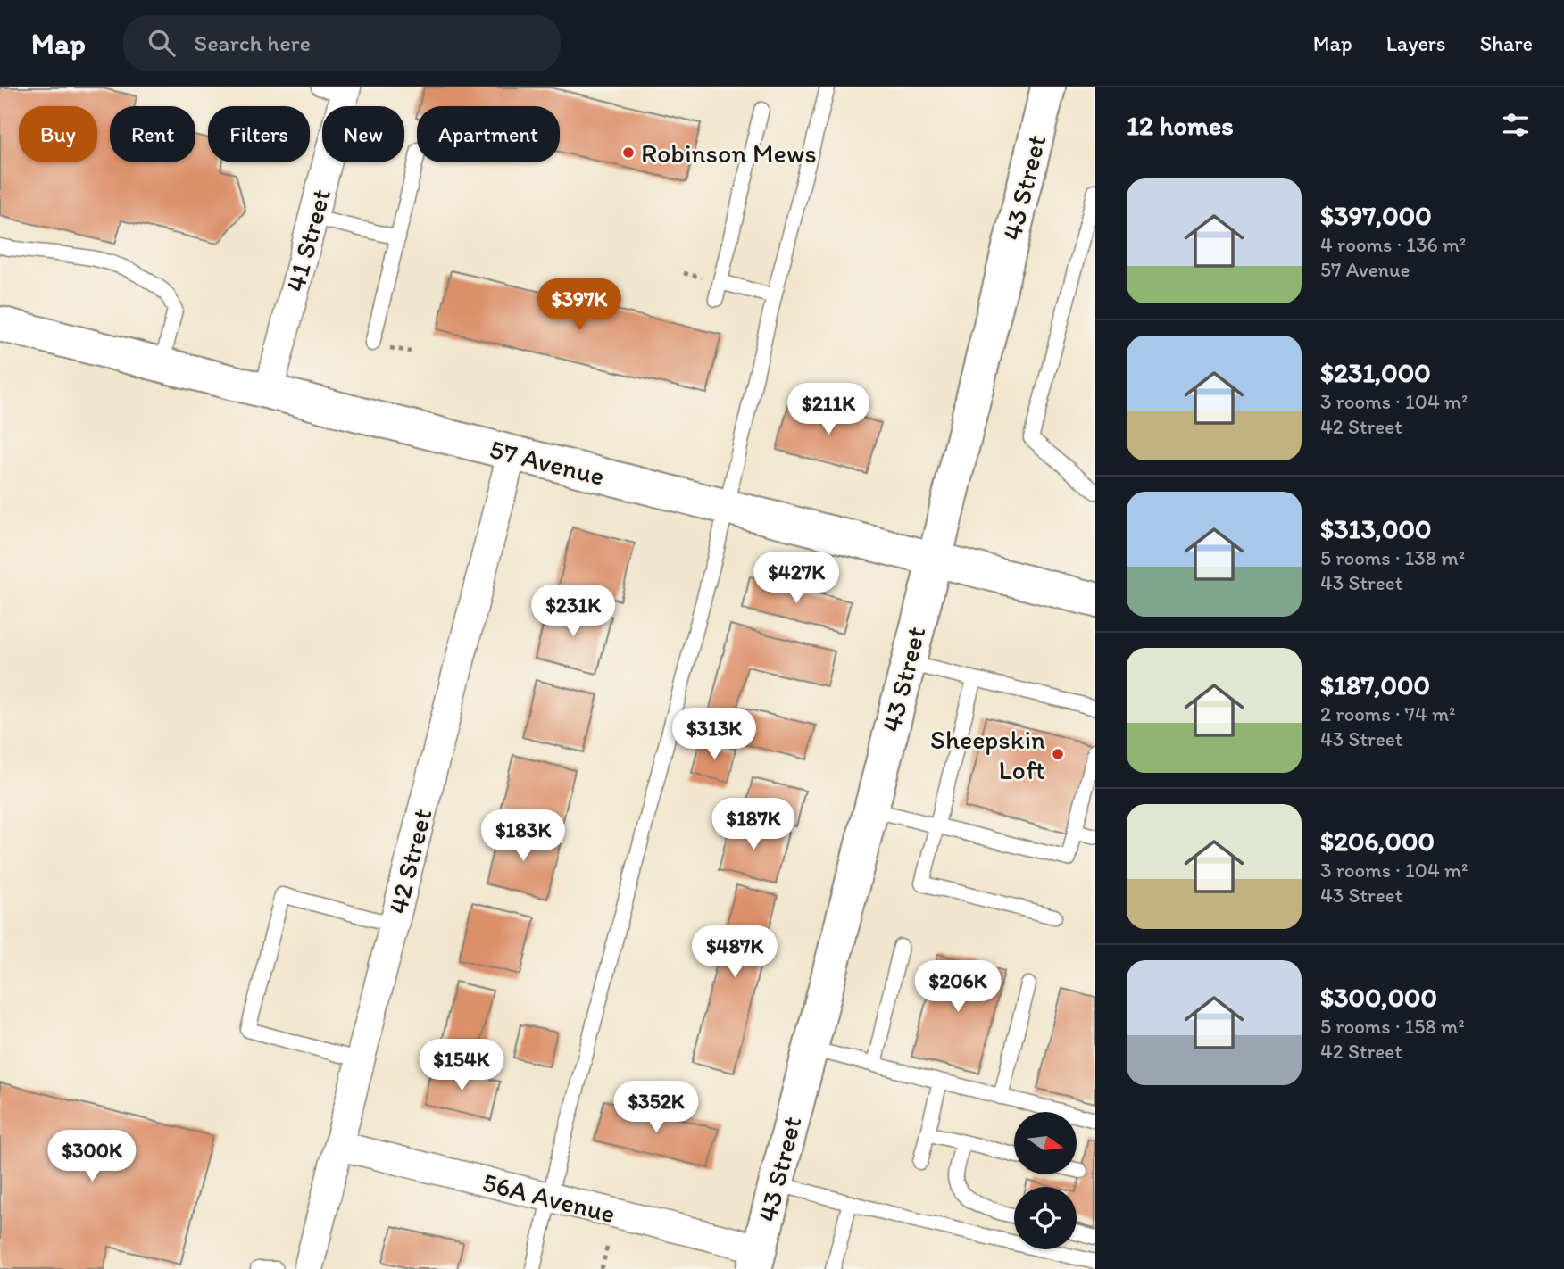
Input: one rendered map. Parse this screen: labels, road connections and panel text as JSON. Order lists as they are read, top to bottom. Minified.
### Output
{"streets":{"street":["43 Street","41 Street","57 Avenue","42 Street","56A Avenue"]},"crossings":[["43 Street","57 Avenue"],["43 Street","56A Avenue"],["41 Street","57 Avenue"],["57 Avenue","42 Street"],["42 Street","56A Avenue"]],"places":["Robinson Mews","Sheepskin Loft"],"north":"right","page":{"header":"Map","search":"Search here","nav":["Map","Layers","Share"],"heading":"12 homes","chip":["Buy","Rent","Filters","New","Apartment"],"list":[{"name":"$397,000","note":"4 rooms · 136 m² · 57 Avenue"},{"name":"$231,000","note":"3 rooms · 104 m² · 42 Street"},{"name":"$313,000","note":"5 rooms · 138 m² · 43 Street"},{"name":"$187,000","note":"2 rooms · 74 m² · 43 Street"},{"name":"$206,000","note":"3 rooms · 104 m² · 43 Street"},{"name":"$300,000","note":"5 rooms · 158 m² · 42 Street"}],"price":["$397K","$211K","$427K","$231K","$313K","$187K","$183K","$487K","$206K","$154K","$352K","$300K"]}}
